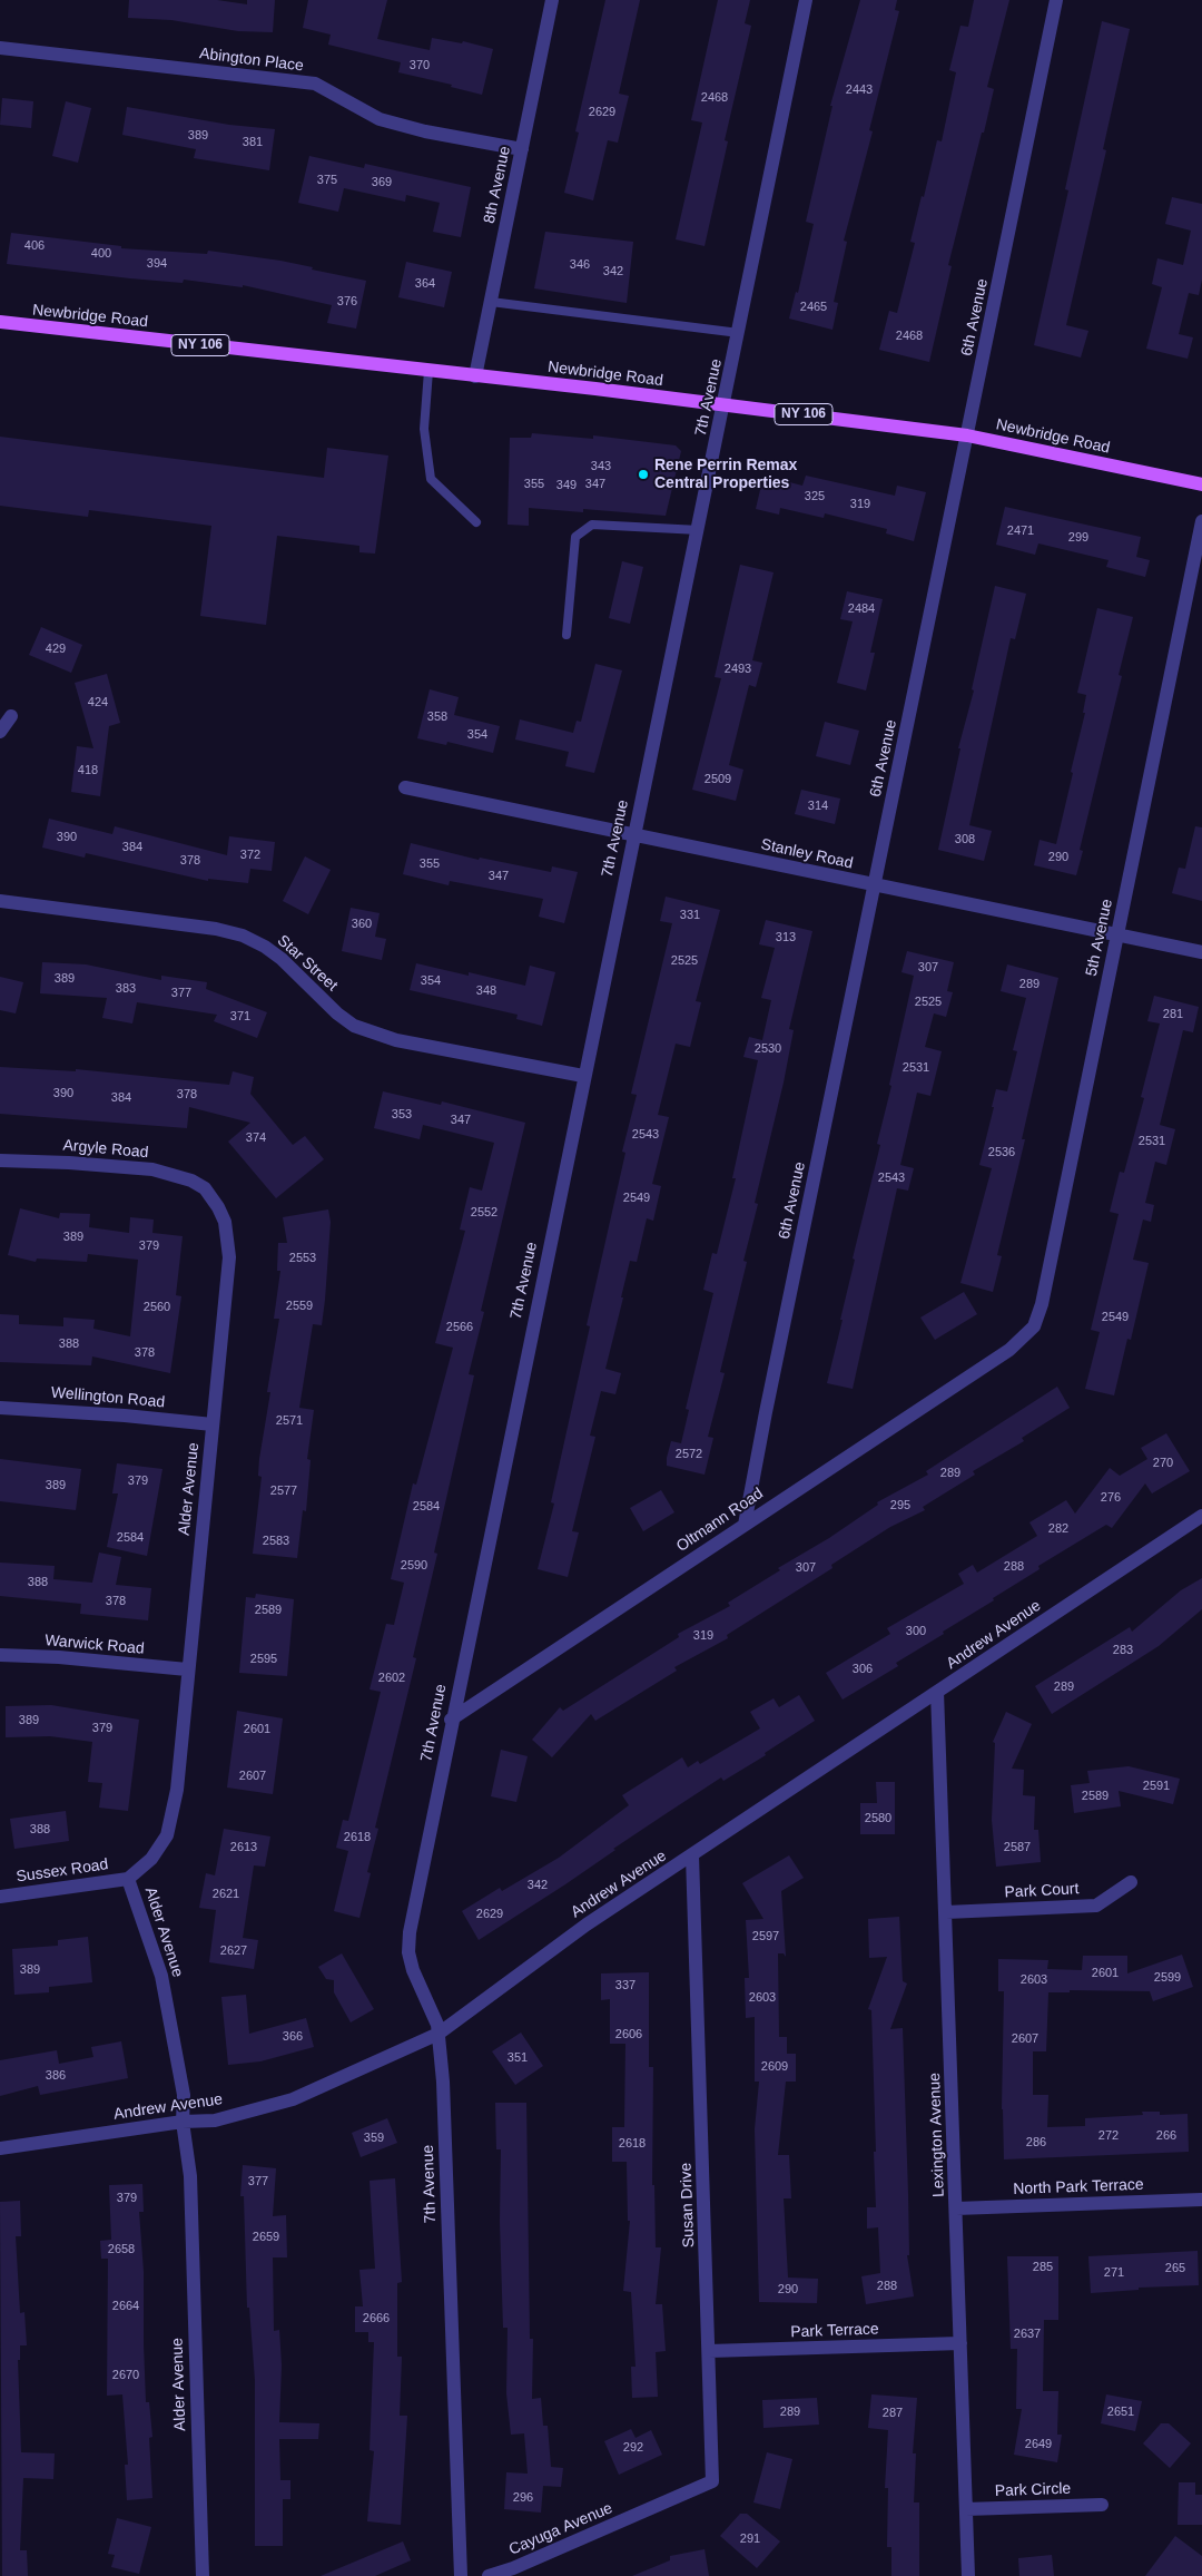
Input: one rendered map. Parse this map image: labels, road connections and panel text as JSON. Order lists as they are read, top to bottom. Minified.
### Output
{"streets":{"main road":["Newbridge Road","NY 106"],"street":["Abington Place","8th Avenue","6th Avenue","7th Avenue","Stanley Road","5th Avenue","Star Street","Argyle Road","Wellington Road","Alder Avenue","Oltmann Road","Andrew Avenue","Warwick Road","Sussex Road","Park Court","Lexington Avenue","North Park Terrace","Susan Drive","Park Terrace","Park Circle","Cayuga Avenue"]},"crossings":[["Abington Place","8th Avenue"],["8th Avenue","Newbridge Road"],["Newbridge Road","6th Avenue"],["Newbridge Road","7th Avenue"],["6th Avenue","Stanley Road"],["6th Avenue","Oltmann Road"],["7th Avenue","Stanley Road"],["7th Avenue","Star Street"],["7th Avenue","Oltmann Road"],["7th Avenue","Andrew Avenue"],["Stanley Road","5th Avenue"],["5th Avenue","Oltmann Road"],["Argyle Road","Alder Avenue"],["Wellington Road","Alder Avenue"],["Alder Avenue","Andrew Avenue"],["Alder Avenue","Warwick Road"],["Alder Avenue","Sussex Road"],["Andrew Avenue","Lexington Avenue"],["Andrew Avenue","Susan Drive"],["Park Court","Lexington Avenue"],["Lexington Avenue","North Park Terrace"],["Lexington Avenue","Park Terrace"],["Lexington Avenue","Park Circle"],["Susan Drive","Park Terrace"],["Susan Drive","Cayuga Avenue"]],"places":["Rene Perrin Remax Central Properties"],"house_numbers":["370","2443","2468","2629","389","381","375","369","406","400","394","346","342","364","376","2465","2468","343","355","347","349","325","319","2471","299","2484","429","2493","424","358","354","418","2509","314","390","308","384","372","290","378","355","347","331","360","313","2525","307","389","354","289","383","348","377","2525","281","371","2530","2531","390","378","384","353","347","2543","374","2531","2536","2543","2549","2552","389","379","2553","2559","2560","2549","2566","388","378","2571","2572","270","289","379","389","2577","276","295","2584","282","2584","2583","2590","288","307","388","378","2589","300","319","283","2595","306","2602","289","389","379","2601","2607","2591","2589","2580","388","2618","2613","2587","342","2621","2629","2597","2627","389","2601","2599","2603","337","2603","2606","366","2607","351","2609","386","272","266","359","286","2618","377","379","2659","2658","285","265","271","288","290","2664","2666","2637","2670","289","2651","287","2649","292","296","291"]}
